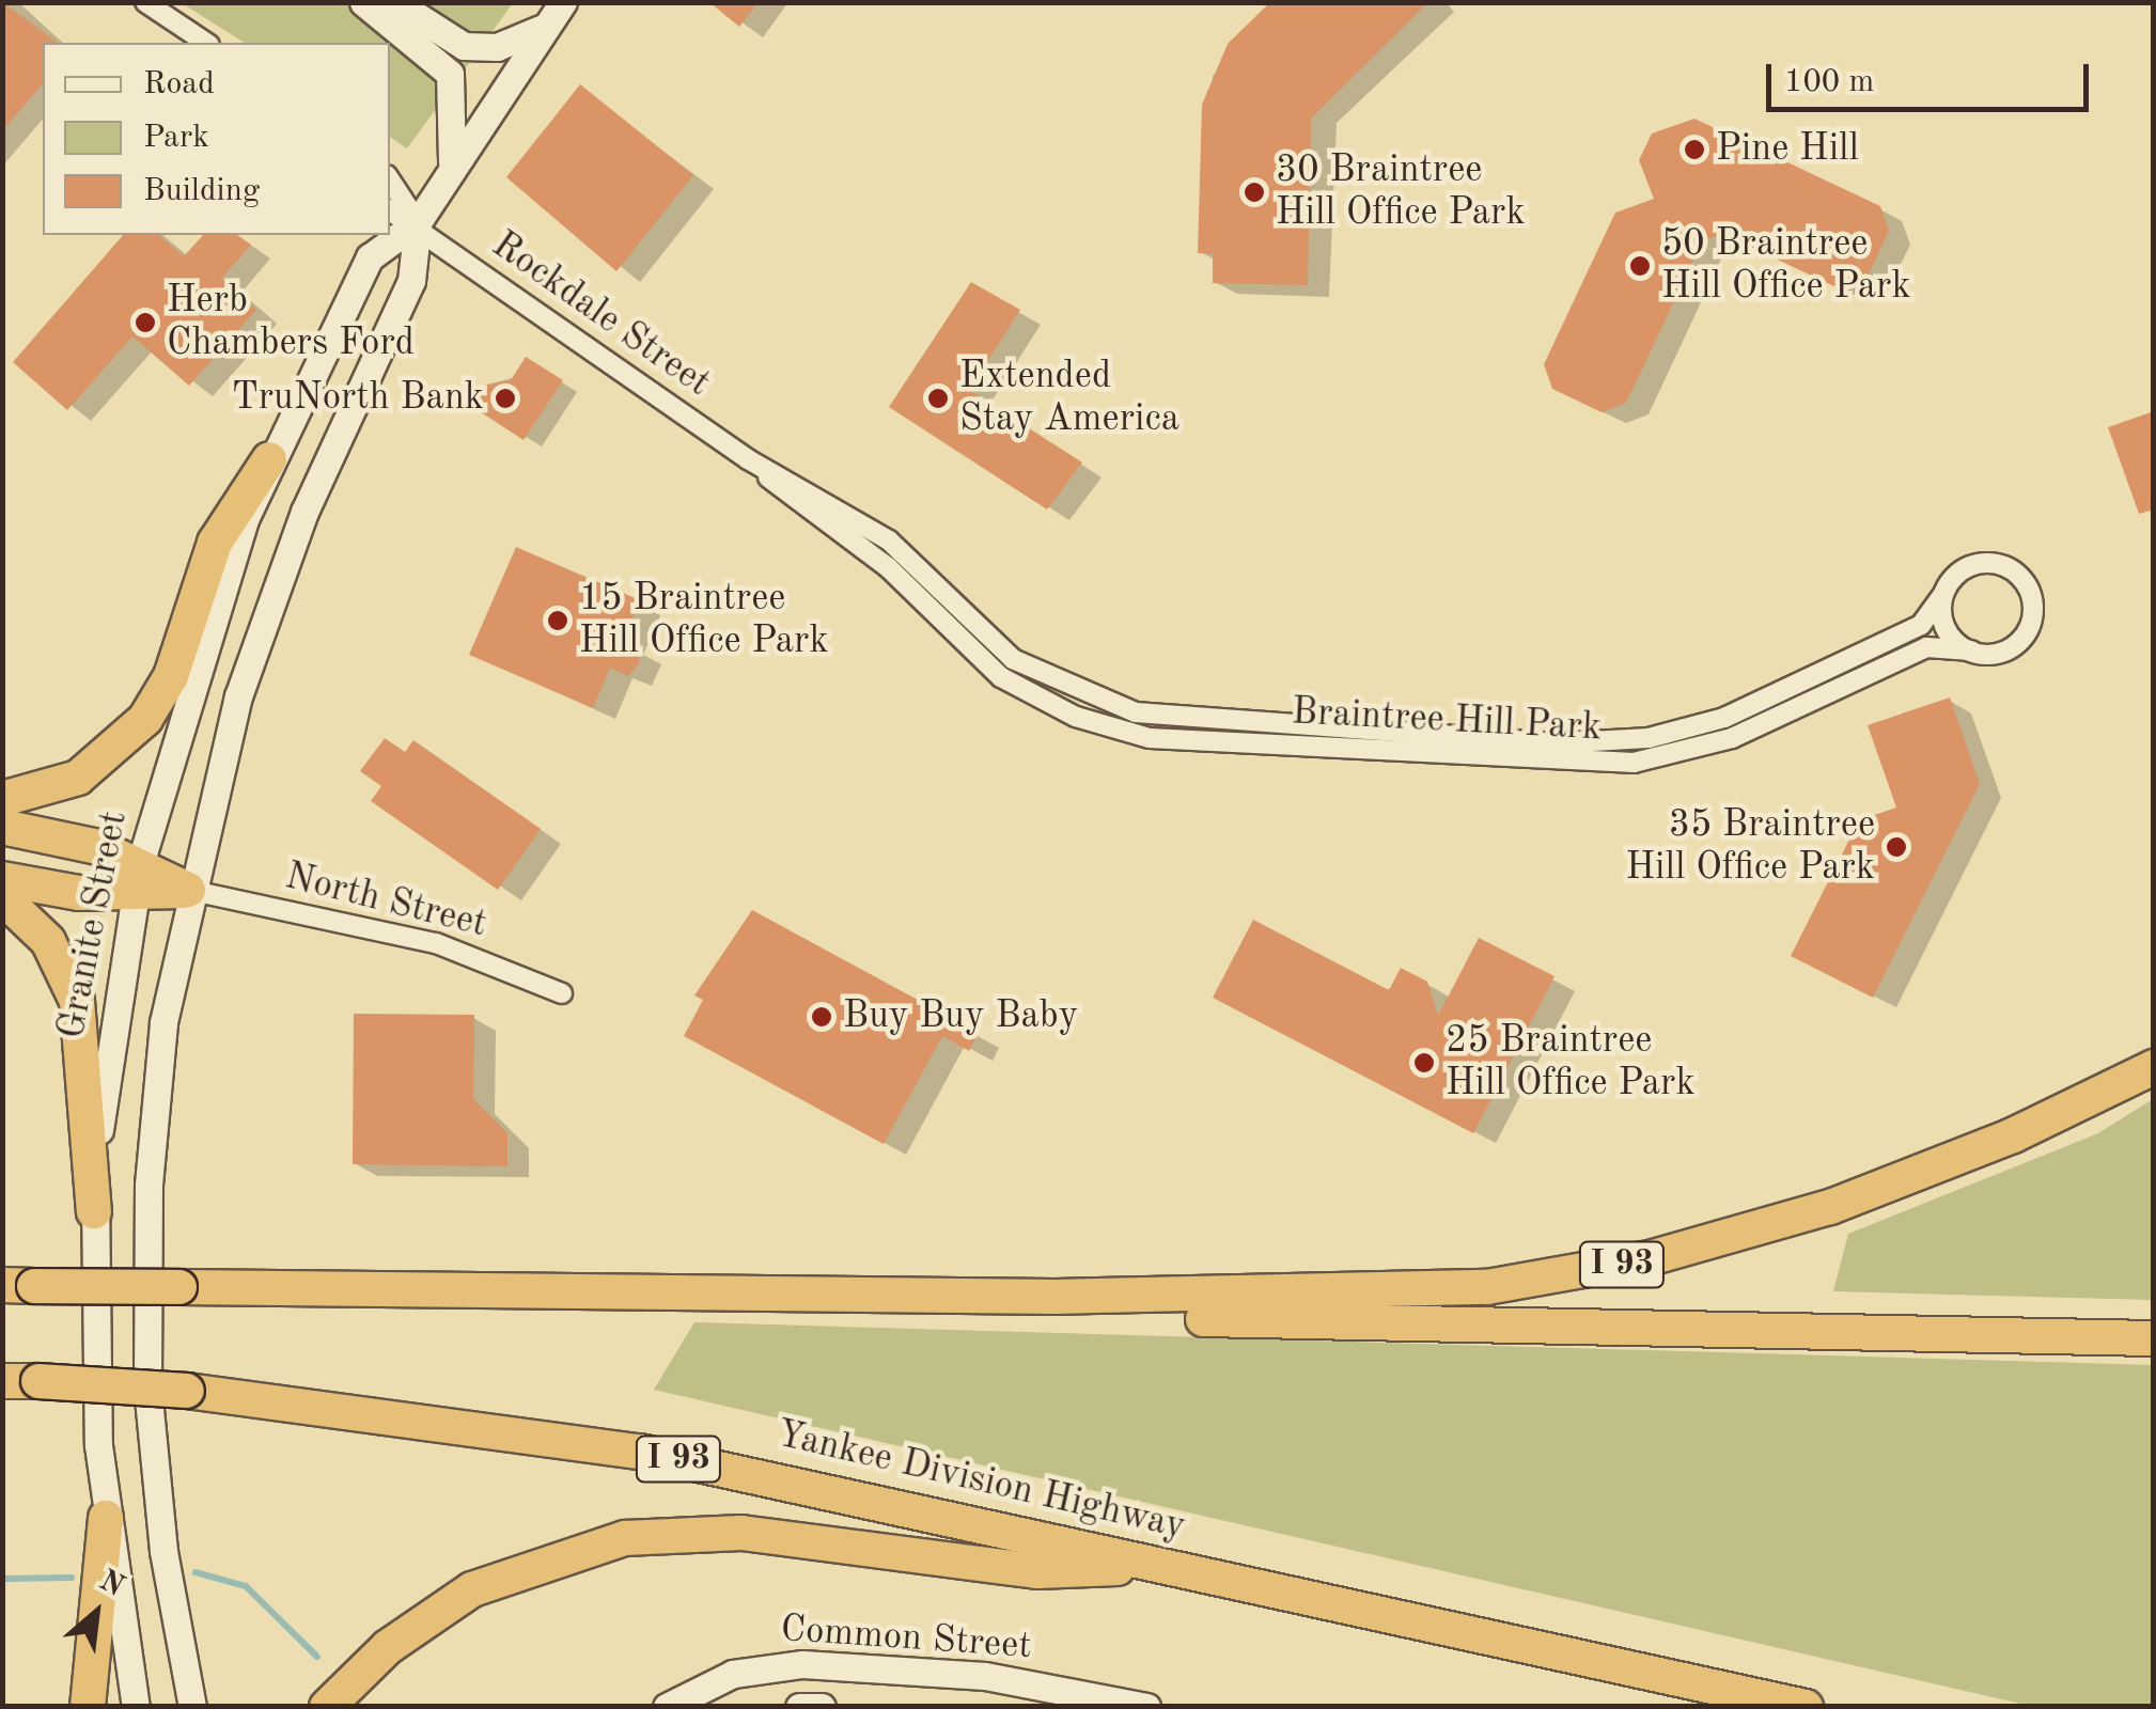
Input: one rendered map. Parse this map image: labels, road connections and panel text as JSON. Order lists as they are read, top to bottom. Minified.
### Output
{"streets":{"highway":["I 93","Yankee Division Highway"],"main road":["Granite Street","Common Street"],"street":["Rockdale Street","Braintree Hill Park","North Street"]},"crossings":[["Rockdale Street","Braintree Hill Park"],["Rockdale Street","Granite Street"],["North Street","Granite Street"]],"places":["Pine Hill","30 Braintree Hill Office Park","50 Braintree Hill Office Park","Herb Chambers Ford","TruNorth Bank","Extended Stay America","15 Braintree Hill Office Park","35 Braintree Hill Office Park","Buy Buy Baby","25 Braintree Hill Office Park"],"legend":["Road","Park","Building"],"scale_bar":"100 m","north":"top right"}
